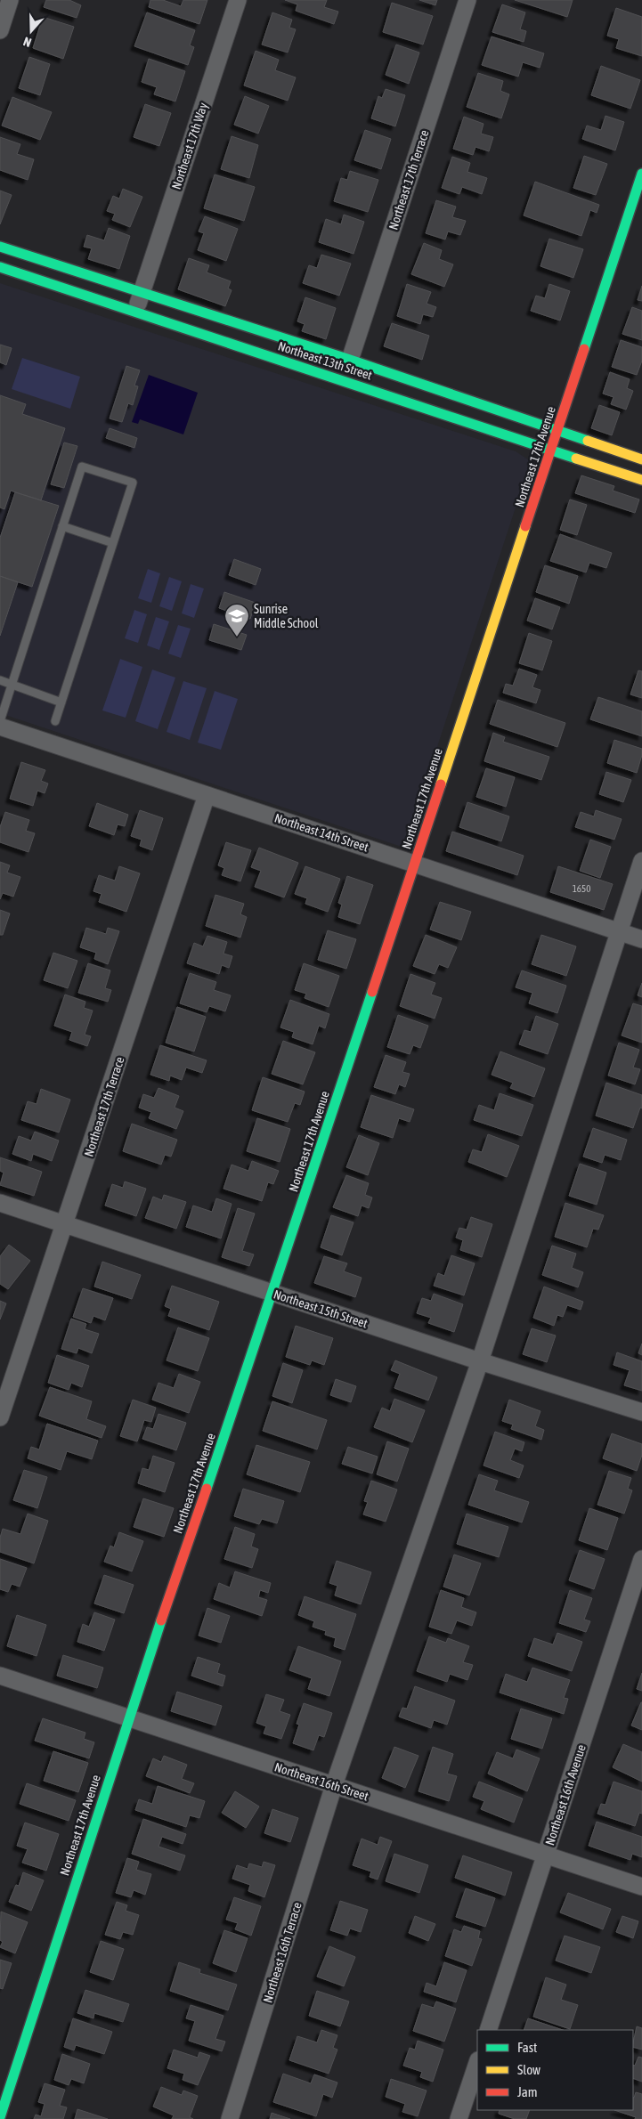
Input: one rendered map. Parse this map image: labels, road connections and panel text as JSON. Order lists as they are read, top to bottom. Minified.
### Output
{"streets":{"street":["Northeast 17th Way","Northeast 17th Terrace","Northeast 13th Street","Northeast 17th Avenue","Northeast 14th Street","Northeast 15th Street","Northeast 16th Street","Northeast 16th Avenue","Northeast 16th Terrace"]},"crossings":[["Northeast 17th Way","Northeast 13th Street"],["Northeast 17th Terrace","Northeast 13th Street"],["Northeast 17th Terrace","Northeast 14th Street"],["Northeast 17th Terrace","Northeast 15th Street"],["Northeast 13th Street","Northeast 17th Avenue"],["Northeast 17th Avenue","Northeast 14th Street"],["Northeast 17th Avenue","Northeast 15th Street"],["Northeast 17th Avenue","Northeast 16th Street"],["Northeast 14th Street","Northeast 16th Terrace"],["Northeast 15th Street","Northeast 16th Terrace"],["Northeast 16th Street","Northeast 16th Avenue"],["Northeast 16th Street","Northeast 16th Terrace"]],"places":{"school or university":["Sunrise Middle School"]},"house_numbers":["1650"],"legend":["Fast","Slow","Jam"],"north":"bottom"}
